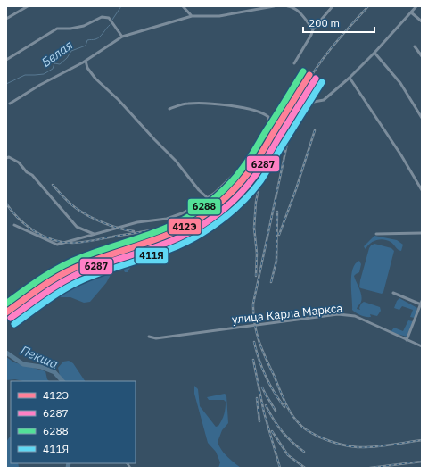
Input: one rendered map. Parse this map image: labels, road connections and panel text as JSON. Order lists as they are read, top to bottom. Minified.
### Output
{"streets":{"street":["улица Карла Маркса"]},"water":["Белая","Пекша"],"lines":["transit line 6288","transit line 412Э","transit line 6287","transit line 411Я"],"legend":["412Э","6287","6288","411Я"],"scale_bar":"200 m"}
